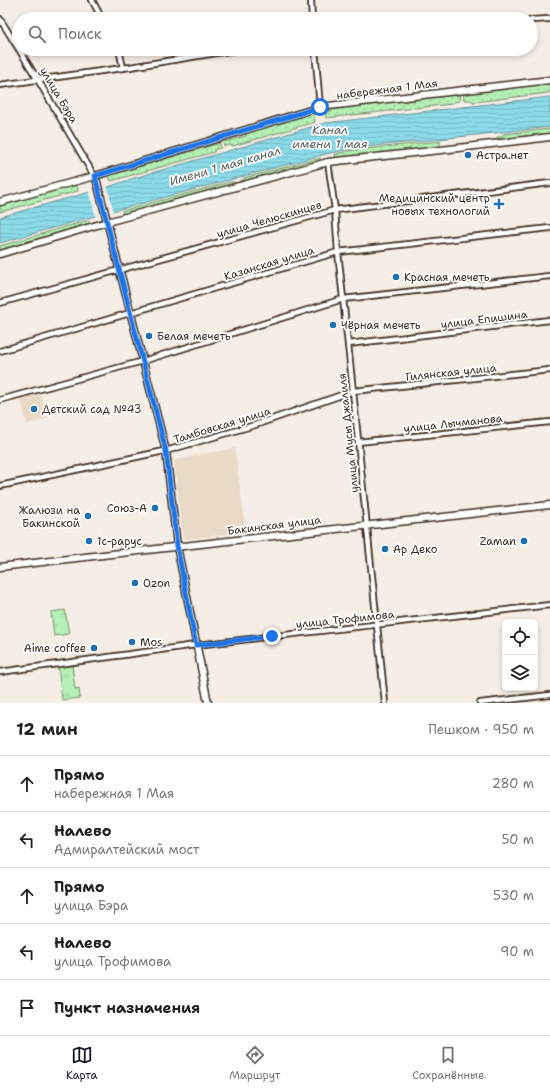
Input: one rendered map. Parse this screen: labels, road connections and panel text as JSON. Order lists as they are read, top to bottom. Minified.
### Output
{"streets":{"main road":["набережная 1 Мая","Бакинская улица"],"street":["улица Бэра","улица Челюскинцев","Казанская улица","улица Епишина","Гилянская улица","улица Лычманова","Тамбовская улица","улица Мусы Джалиля","улица Трофимова"]},"crossings":[["набережная 1 Мая","улица Бэра"],["улица Челюскинцев","улица Мусы Джалиля"],["Казанская улица","улица Мусы Джалиля"],["улица Епишина","улица Мусы Джалиля"],["Гилянская улица","Тамбовская улица"],["Гилянская улица","улица Мусы Джалиля"],["улица Лычманова","улица Мусы Джалиля"],["Тамбовская улица","улица Мусы Джалиля"],["улица Мусы Джалиля","Бакинская улица"],["улица Мусы Джалиля","улица Трофимова"]],"water":["Канал имени 1 мая","Имени 1 мая канал"],"places":{"other":["Астра.нет","Красная мечеть","Чёрная мечеть","Белая мечеть","Детский сад №43","Союз-А","Жалюзи на Бакинской","1с-рарус","Zaman","Ар Деко","Ozon","Mos","Aime coffee"],"health":["Медицинский центр новых технологий"]},"page":{"search":"Поиск","heading":["12 мин","Пешком · 950 m"],"list":[["Прямо","набережная 1 Мая","280 m"],["Налево","Адмиралтейский мост","50 m"],["Прямо","улица Бэра","530 m"],["Налево","улица Трофимова","90 m"],"Пункт назначения"],"nav":["Карта","Маршрут","Сохранённые"]}}
